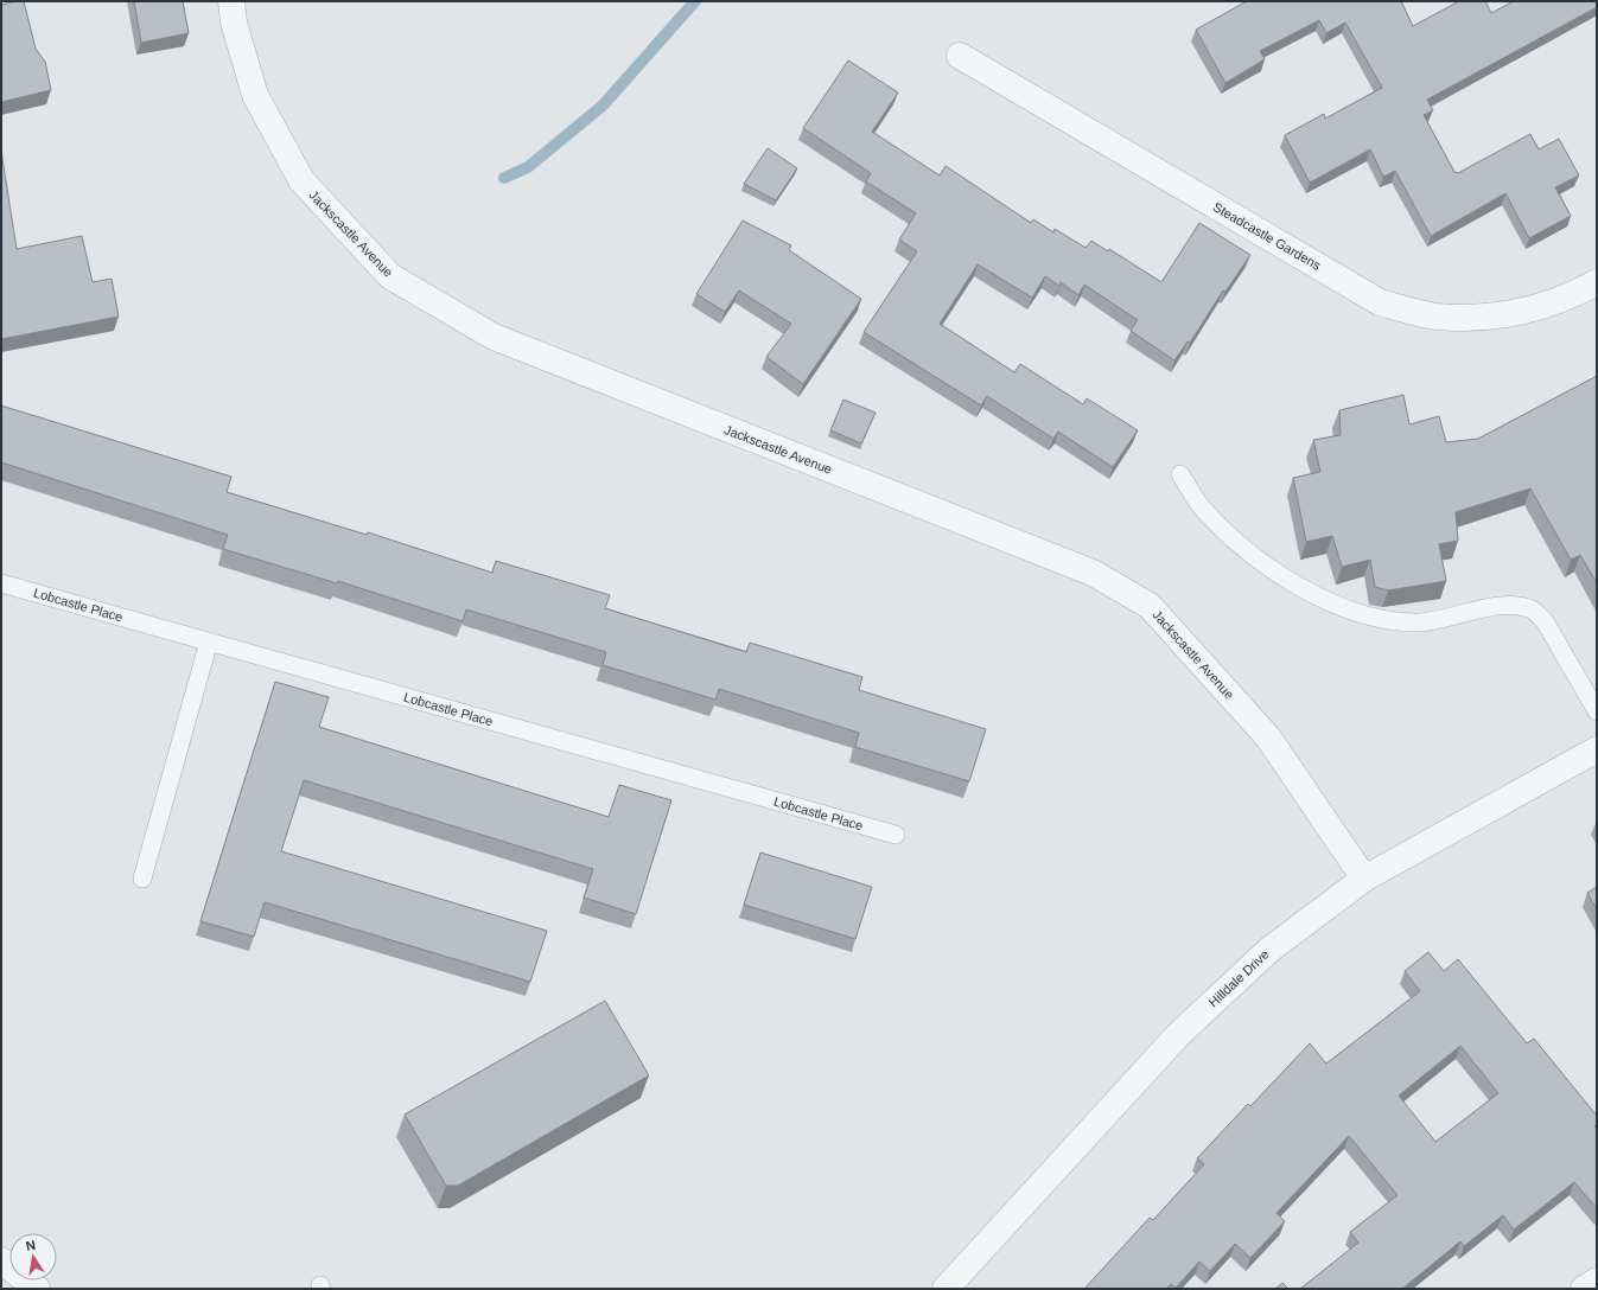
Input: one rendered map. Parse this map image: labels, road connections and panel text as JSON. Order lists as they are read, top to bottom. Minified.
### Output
{"streets":{"street":["Jackscastle Avenue","Steadcastle Gardens","Hilldale Drive"],"lane":["Lobcastle Place"]},"crossings":[["Jackscastle Avenue","Hilldale Drive"]],"north":"top"}
